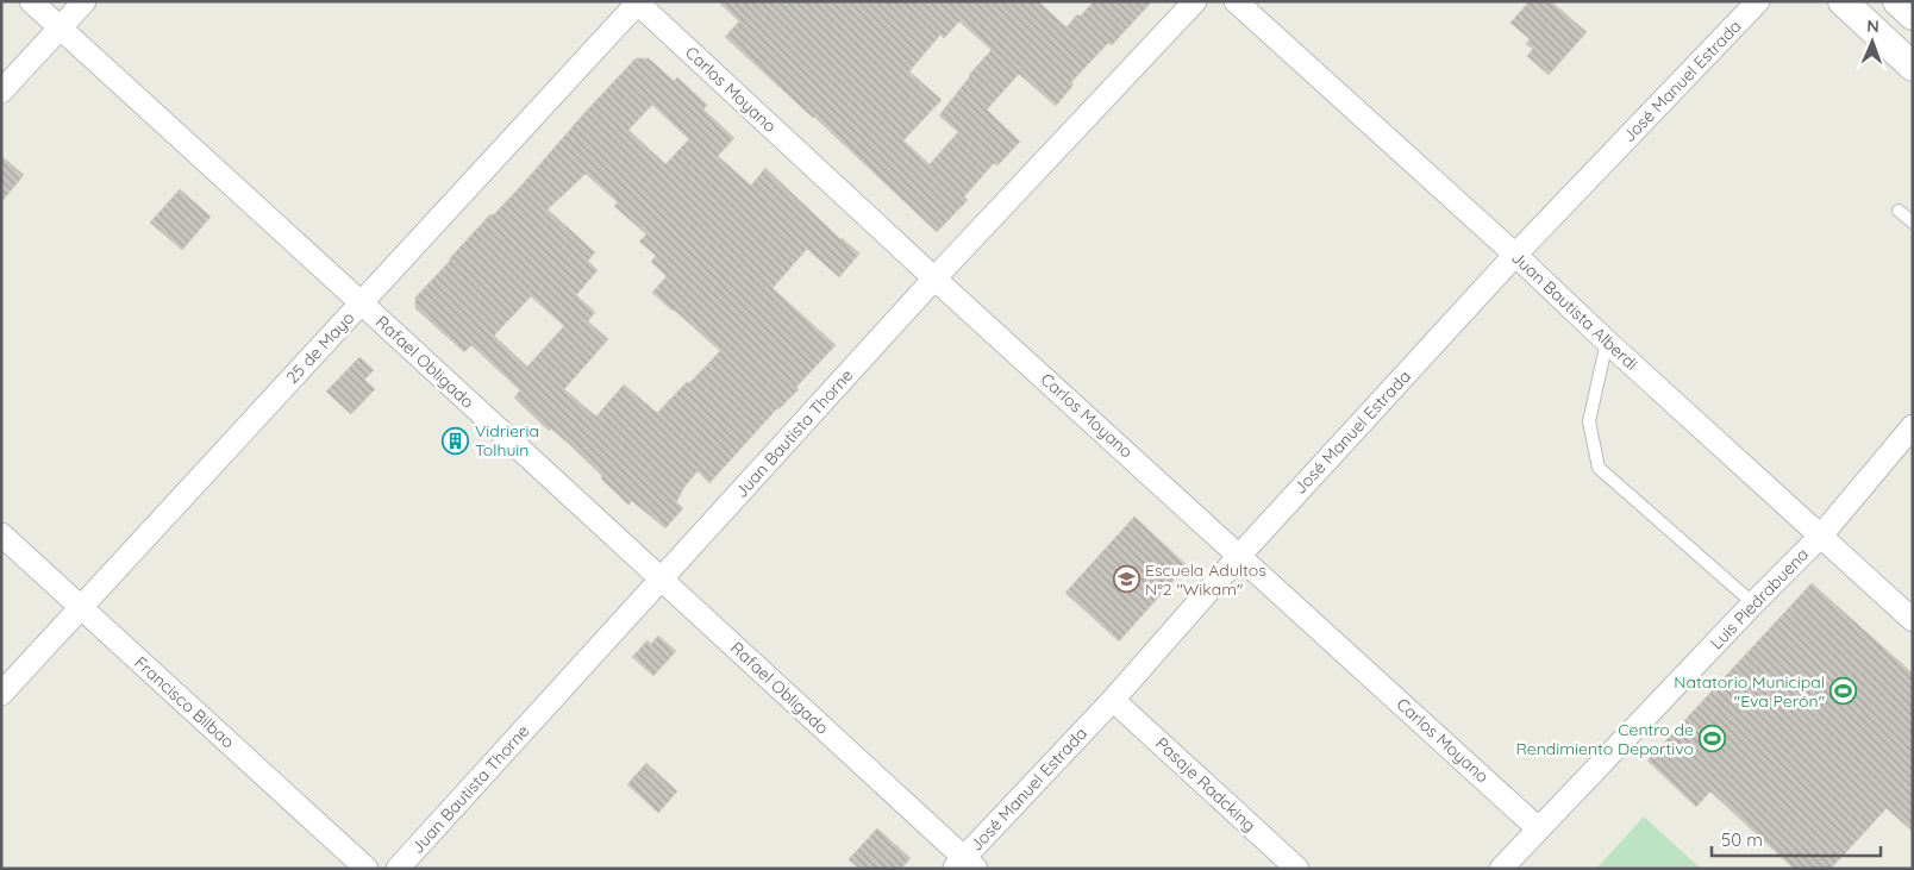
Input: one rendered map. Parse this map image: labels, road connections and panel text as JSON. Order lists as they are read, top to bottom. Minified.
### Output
{"streets":{"street":["José Manuel Estrada","Carlos Moyano","Juan Bautista Alberdi","25 de Mayo","Rafael Obligado","Juan Bautista Thorne","Luis Piedrabuena","Francisco Bilbao","Pasaje Radcking"]},"crossings":[["José Manuel Estrada","Carlos Moyano"],["José Manuel Estrada","Juan Bautista Alberdi"],["José Manuel Estrada","Rafael Obligado"],["José Manuel Estrada","Pasaje Radcking"],["Carlos Moyano","25 de Mayo"],["Carlos Moyano","Juan Bautista Thorne"],["Carlos Moyano","Luis Piedrabuena"],["Juan Bautista Alberdi","Luis Piedrabuena"],["25 de Mayo","Rafael Obligado"],["25 de Mayo","Francisco Bilbao"],["Rafael Obligado","Juan Bautista Thorne"]],"places":{"building":["Vidrieria Tolhuin"],"school or university":["Escuela Adultos N°2 \"Wikam\""],"sports":["Natatorio Municipal \"Eva Perón\"","Centro de Rendimiento Deportivo"]},"scale_bar":"50 m","north":"top"}
